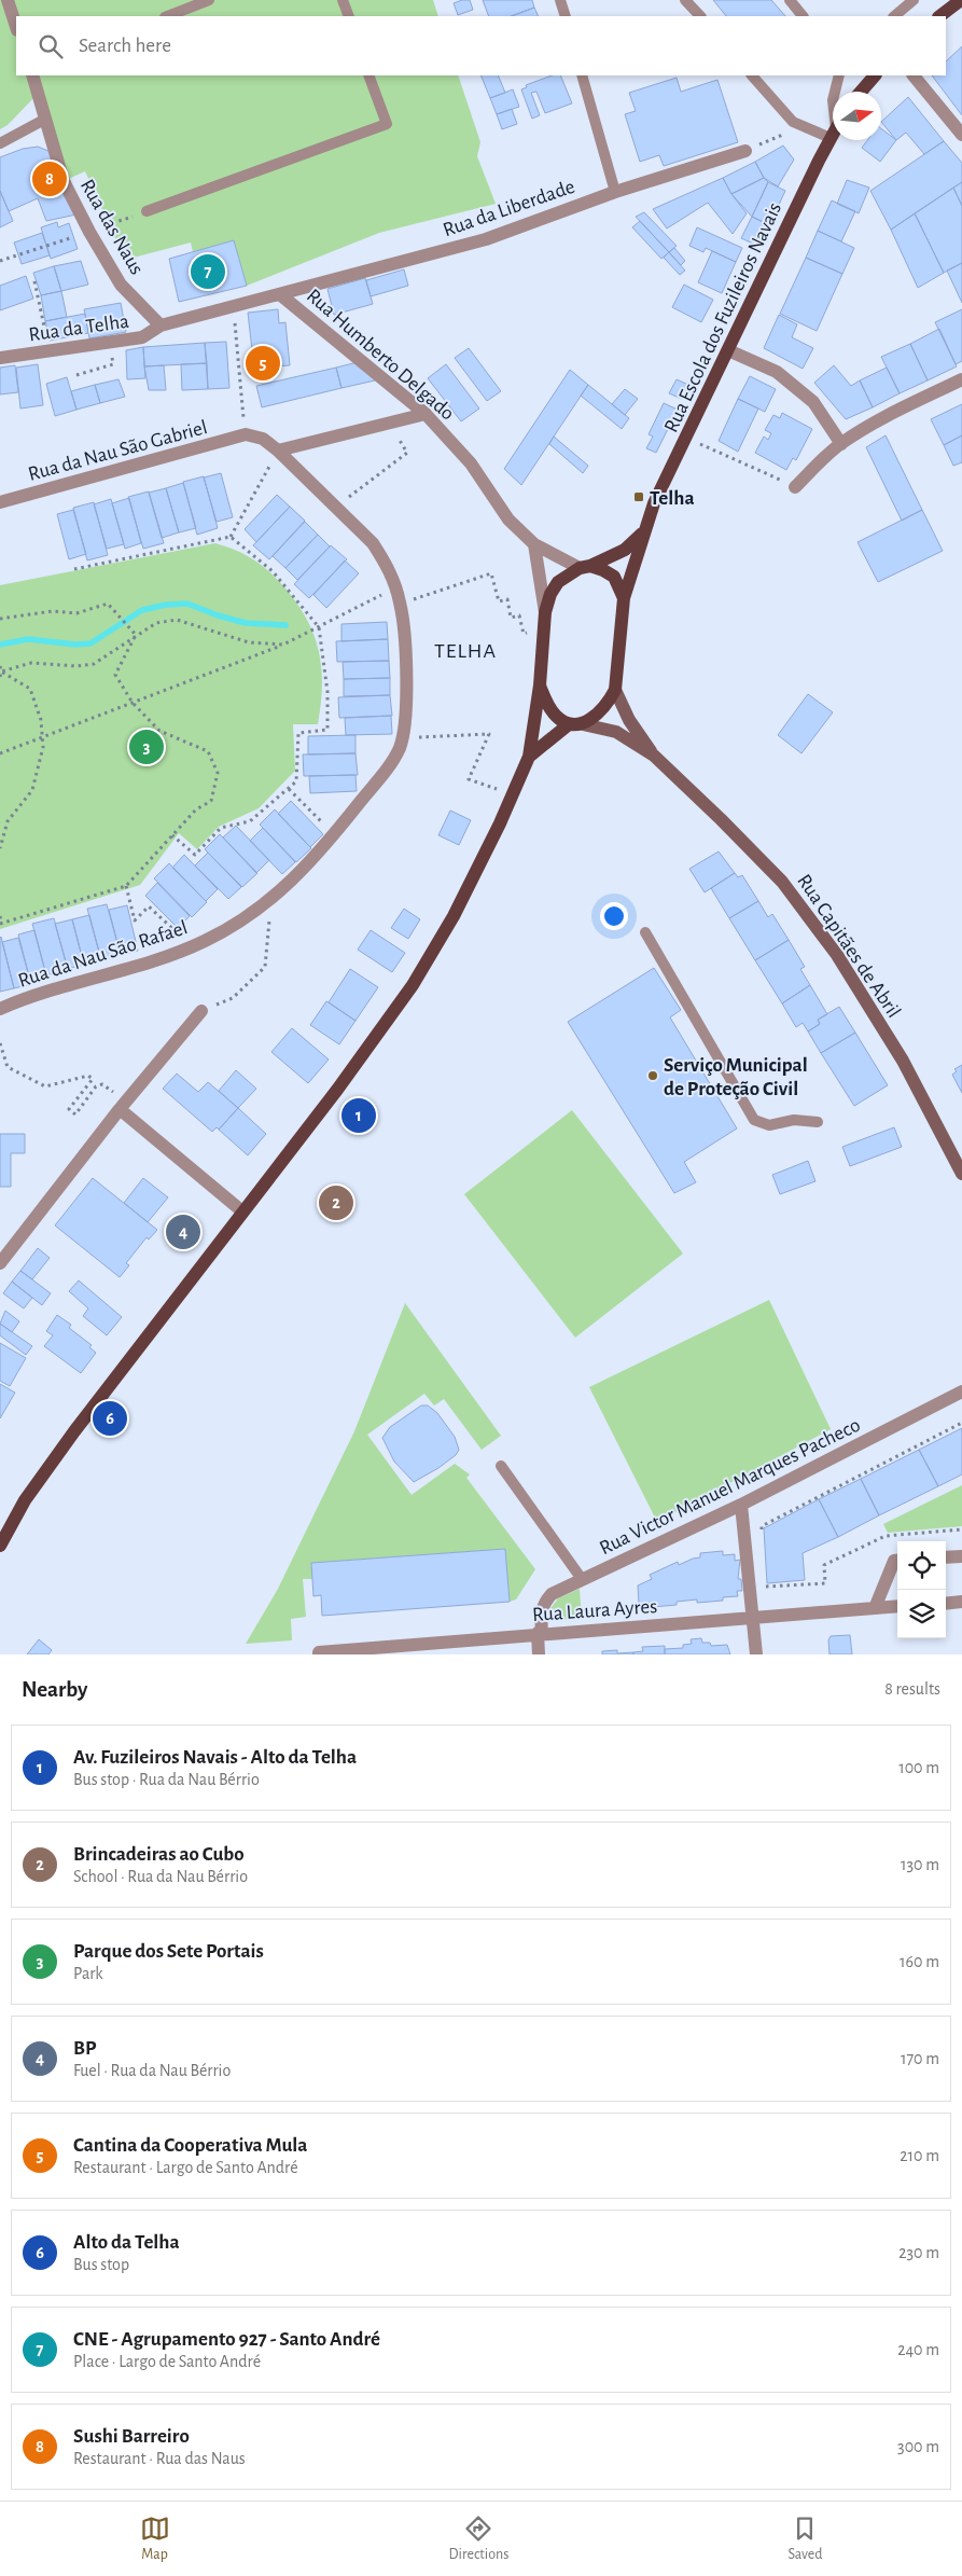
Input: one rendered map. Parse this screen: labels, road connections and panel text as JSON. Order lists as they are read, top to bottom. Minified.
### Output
{"streets":{"main road":["Rua Escola dos Fuzileiros Navais","Rua Capitães de Abril"],"street":["Rua da Liberdade","Rua das Naus","Rua da Telha","Rua Humberto Delgado","Rua da Nau São Gabriel","Rua da Nau São Rafael","Rua Victor Manuel Marques Pacheco","Rua Laura Ayres"]},"crossings":[["Rua da Liberdade","Rua da Telha"],["Rua da Liberdade","Rua Humberto Delgado"],["Rua das Naus","Rua da Telha"],["Rua Escola dos Fuzileiros Navais","Rua Humberto Delgado"],["Rua da Nau São Gabriel","Rua da Nau São Rafael"],["Rua Victor Manuel Marques Pacheco","Rua Laura Ayres"]],"districts":["TELHA"],"places":{"transit":["Telha"],"other":["Serviço Municipal de Proteção Civil"]},"north":"right","page":{"search":"Search here","pins":["8","7","5","3","1","2","4","6"],"heading":["Nearby","8 results"],"list":[{"mark":"1","name":"Av. Fuzileiros Navais - Alto da Telha","note":"Bus stop · Rua da Nau Bérrio","value":"100 m"},{"mark":"2","name":"Brincadeiras ao Cubo","note":"School · Rua da Nau Bérrio","value":"130 m"},{"mark":"3","name":"Parque dos Sete Portais","note":"Park","value":"160 m"},{"mark":"4","name":"BP","note":"Fuel · Rua da Nau Bérrio","value":"170 m"},{"mark":"5","name":"Cantina da Cooperativa Mula","note":"Restaurant · Largo de Santo André","value":"210 m"},{"mark":"6","name":"Alto da Telha","note":"Bus stop","value":"230 m"},{"mark":"7","name":"CNE - Agrupamento 927 - Santo André","note":"Place · Largo de Santo André","value":"240 m"},{"mark":"8","name":"Sushi Barreiro","note":"Restaurant · Rua das Naus","value":"300 m"}],"nav":["Map","Directions","Saved"]}}
